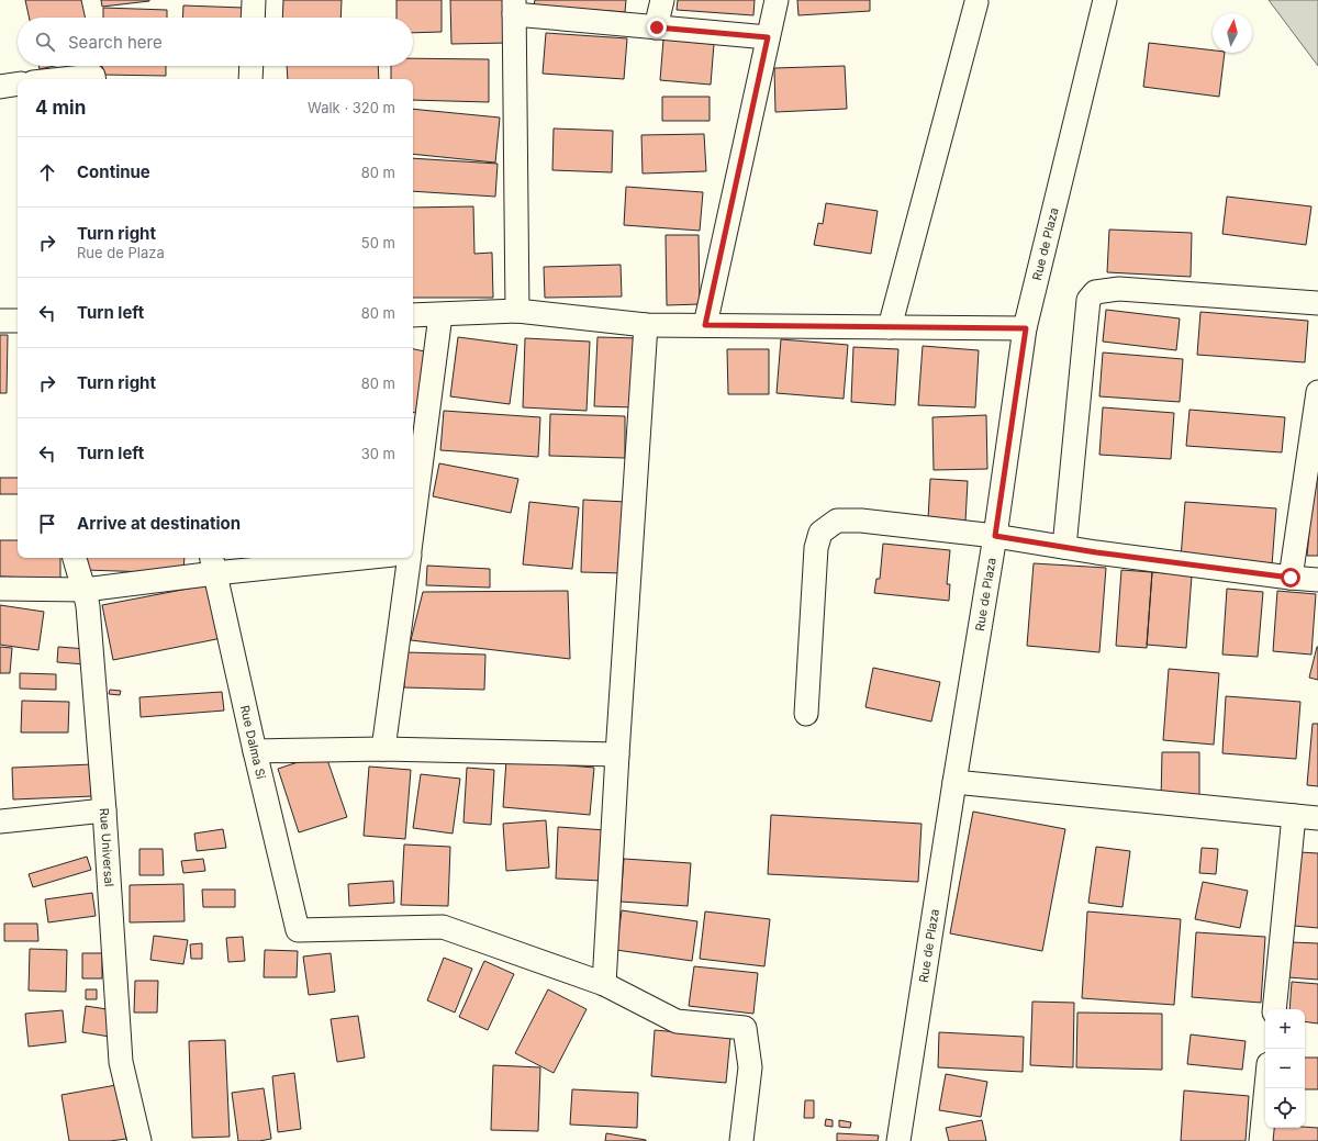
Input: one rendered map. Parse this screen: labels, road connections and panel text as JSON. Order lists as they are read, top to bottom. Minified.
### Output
{"streets":{"street":["Rue de Plaza","Rue Dalma Si","Rue Universal"]},"north":"top","page":{"search":"Search here","heading":["4 min","Walk · 320 m"],"list":[["Continue","80 m"],["Turn right","Rue de Plaza","50 m"],["Turn left","80 m"],["Turn right","80 m"],["Turn left","30 m"],"Arrive at destination"],"map_buttons":["+","−"]}}
